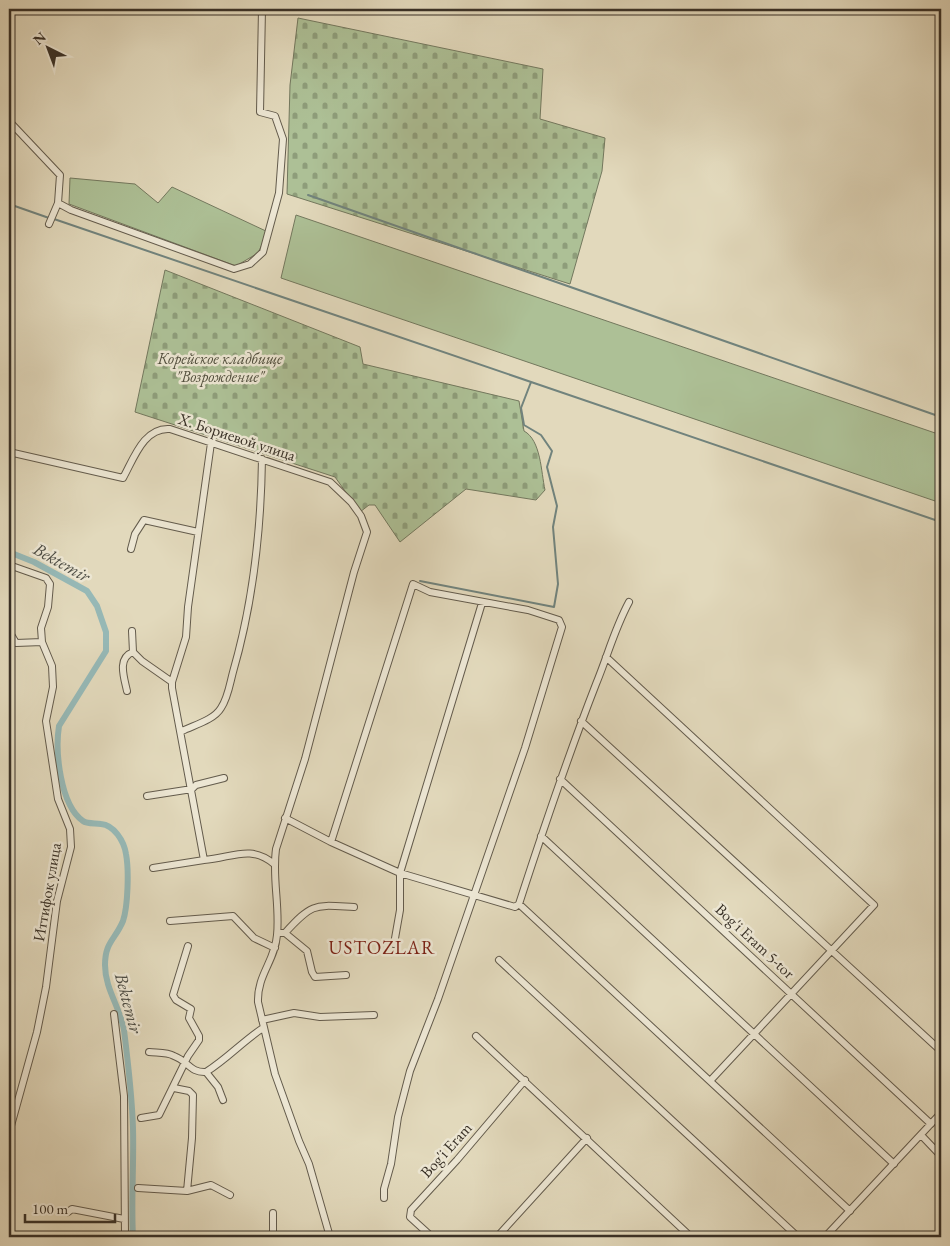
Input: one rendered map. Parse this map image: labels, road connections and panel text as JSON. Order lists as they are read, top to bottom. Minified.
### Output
{"streets":{"street":["Х. Бориевой улица","Иттифок улица","Bog'i Eram 5-tor","Bog'i Eram"]},"districts":["USTOZLAR"],"water":["Bektemir"],"parks":["Корейское кладбище \"Возрождение\""],"scale_bar":"100 m","north":"top left"}
